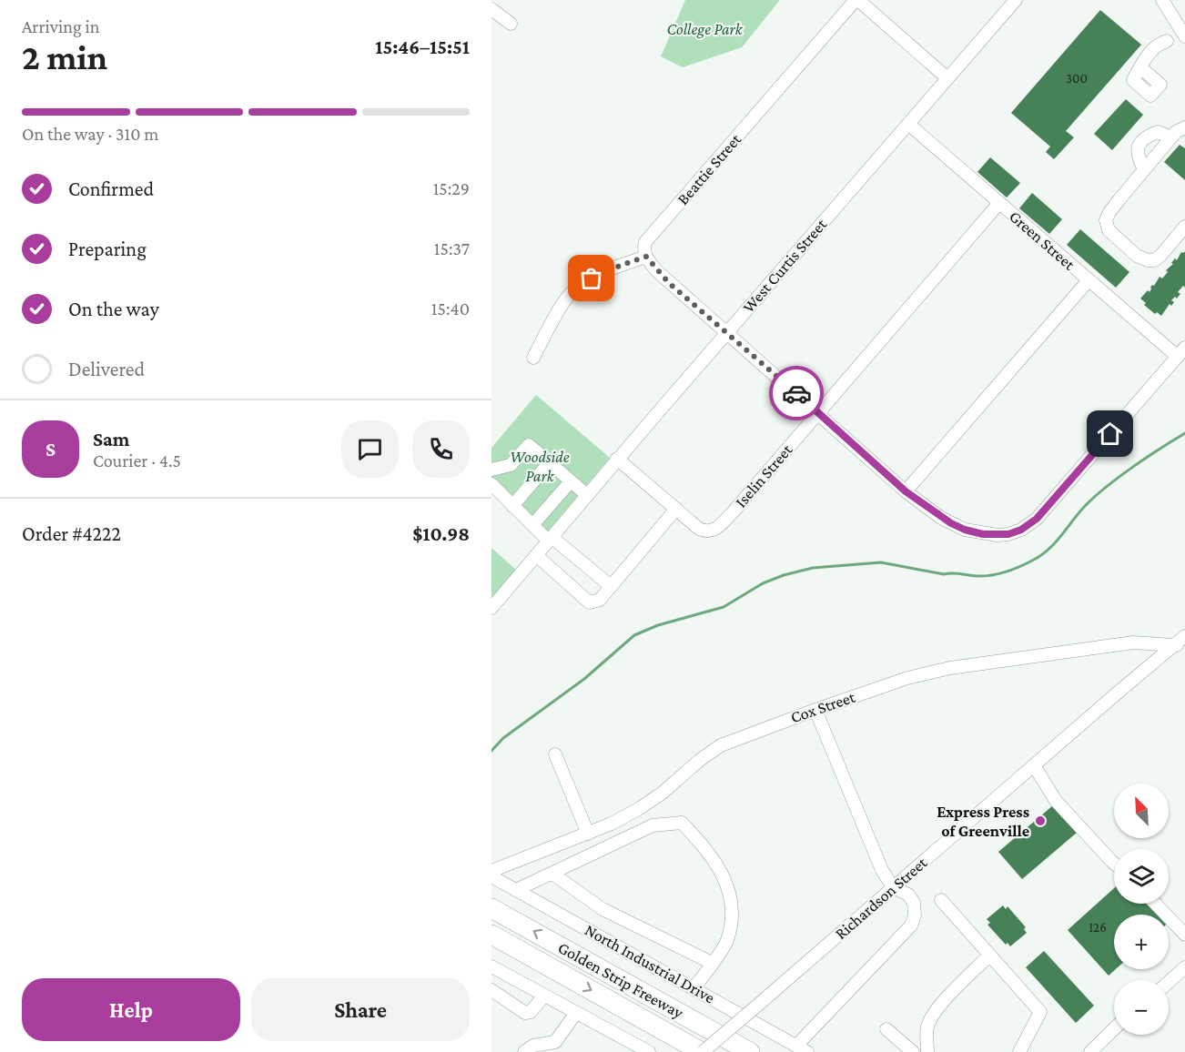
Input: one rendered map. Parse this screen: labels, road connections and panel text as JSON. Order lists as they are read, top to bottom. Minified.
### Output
{"streets":{"highway":["Golden Strip Freeway"],"street":["Beattie Street","Green Street","West Curtis Street","Iselin Street","Cox Street","Richardson Street","North Industrial Drive"]},"crossings":[["Green Street","West Curtis Street"],["Green Street","Iselin Street"],["West Curtis Street","Iselin Street"],["Cox Street","Richardson Street"],["Richardson Street","Golden Strip Freeway"]],"parks":["College Park","Woodside Park"],"places":["Express Press of Greenville"],"house_numbers":["300","126"],"north":"top left","page":{"heading":["2 min","Arriving in","15:46–15:51"],"panel":["Sam","Courier · 4.5","Order #4222","$10.98"],"bar":"On the way · 310 m","list":[["Confirmed","15:29"],["Preparing","15:37"],["On the way","15:40"],"Delivered"],"round":"S","map_buttons":["+","−"],"buttons":["Help","Share"]}}
